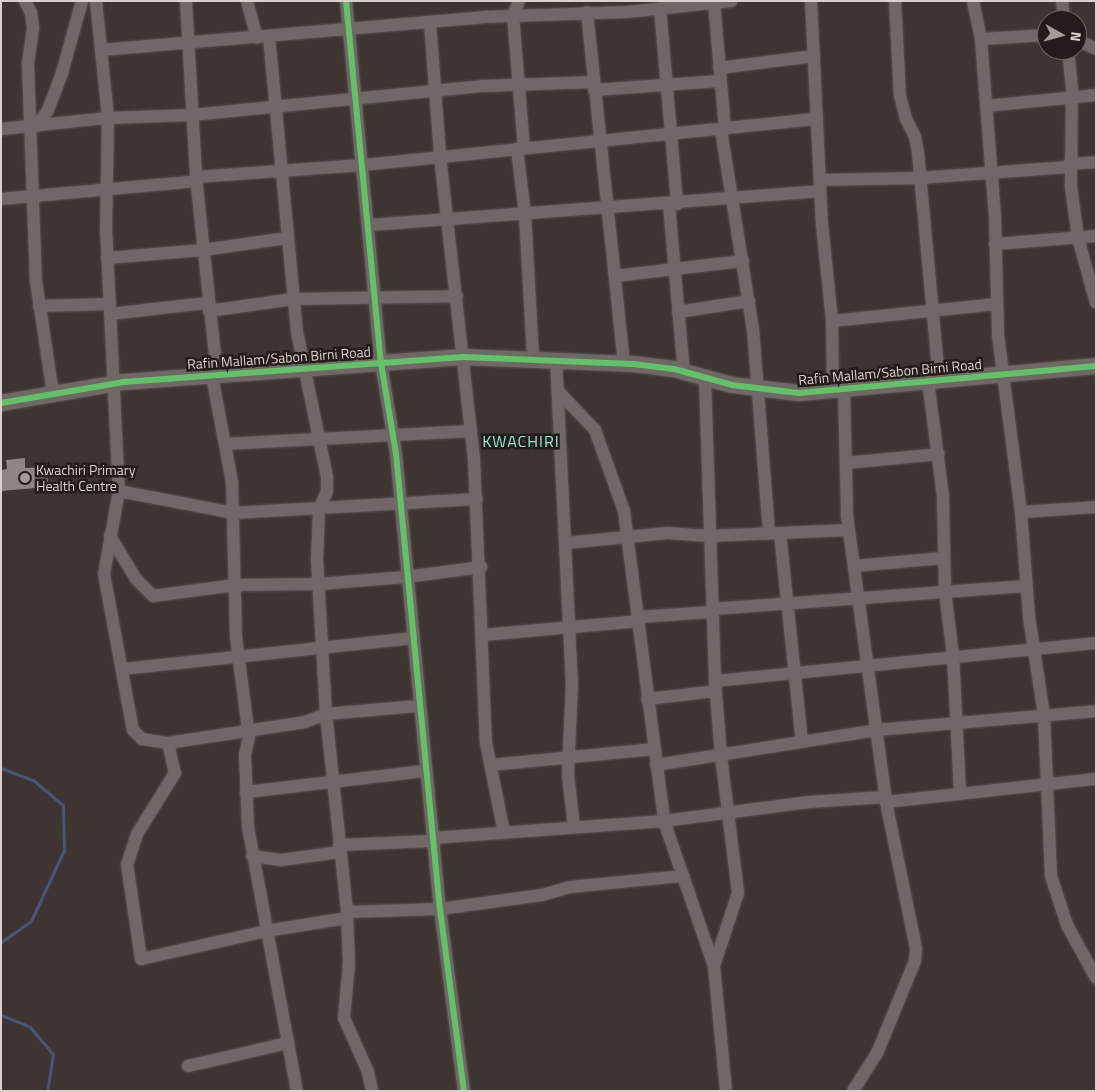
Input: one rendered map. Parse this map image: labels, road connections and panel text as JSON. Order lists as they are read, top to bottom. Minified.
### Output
{"streets":{"street":["Rafin Mallam/Sabon Birni Road"]},"districts":["KWACHIRI"],"places":["Kwachiri Primary Health Centre"],"north":"right"}
